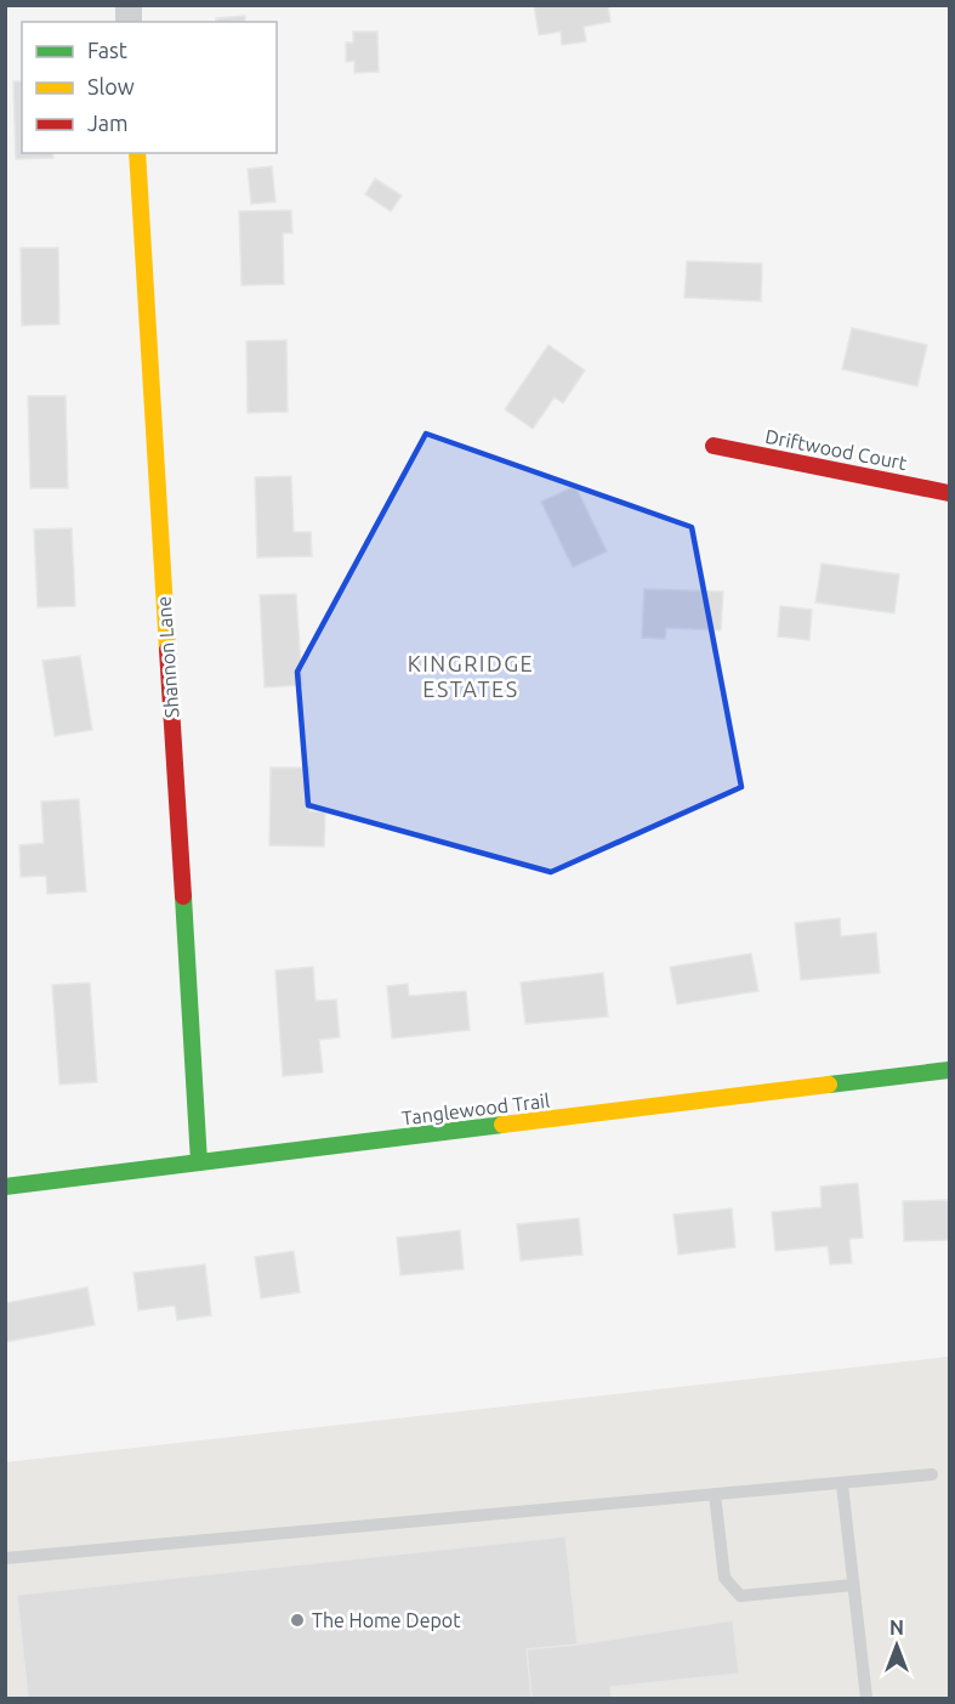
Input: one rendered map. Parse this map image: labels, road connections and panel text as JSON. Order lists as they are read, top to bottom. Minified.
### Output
{"streets":{"street":["Driftwood Court","Shannon Lane","Tanglewood Trail"]},"crossings":[["Shannon Lane","Tanglewood Trail"]],"districts":["KINGRIDGE ESTATES"],"places":["The Home Depot"],"legend":["Fast","Slow","Jam"],"north":"top"}
